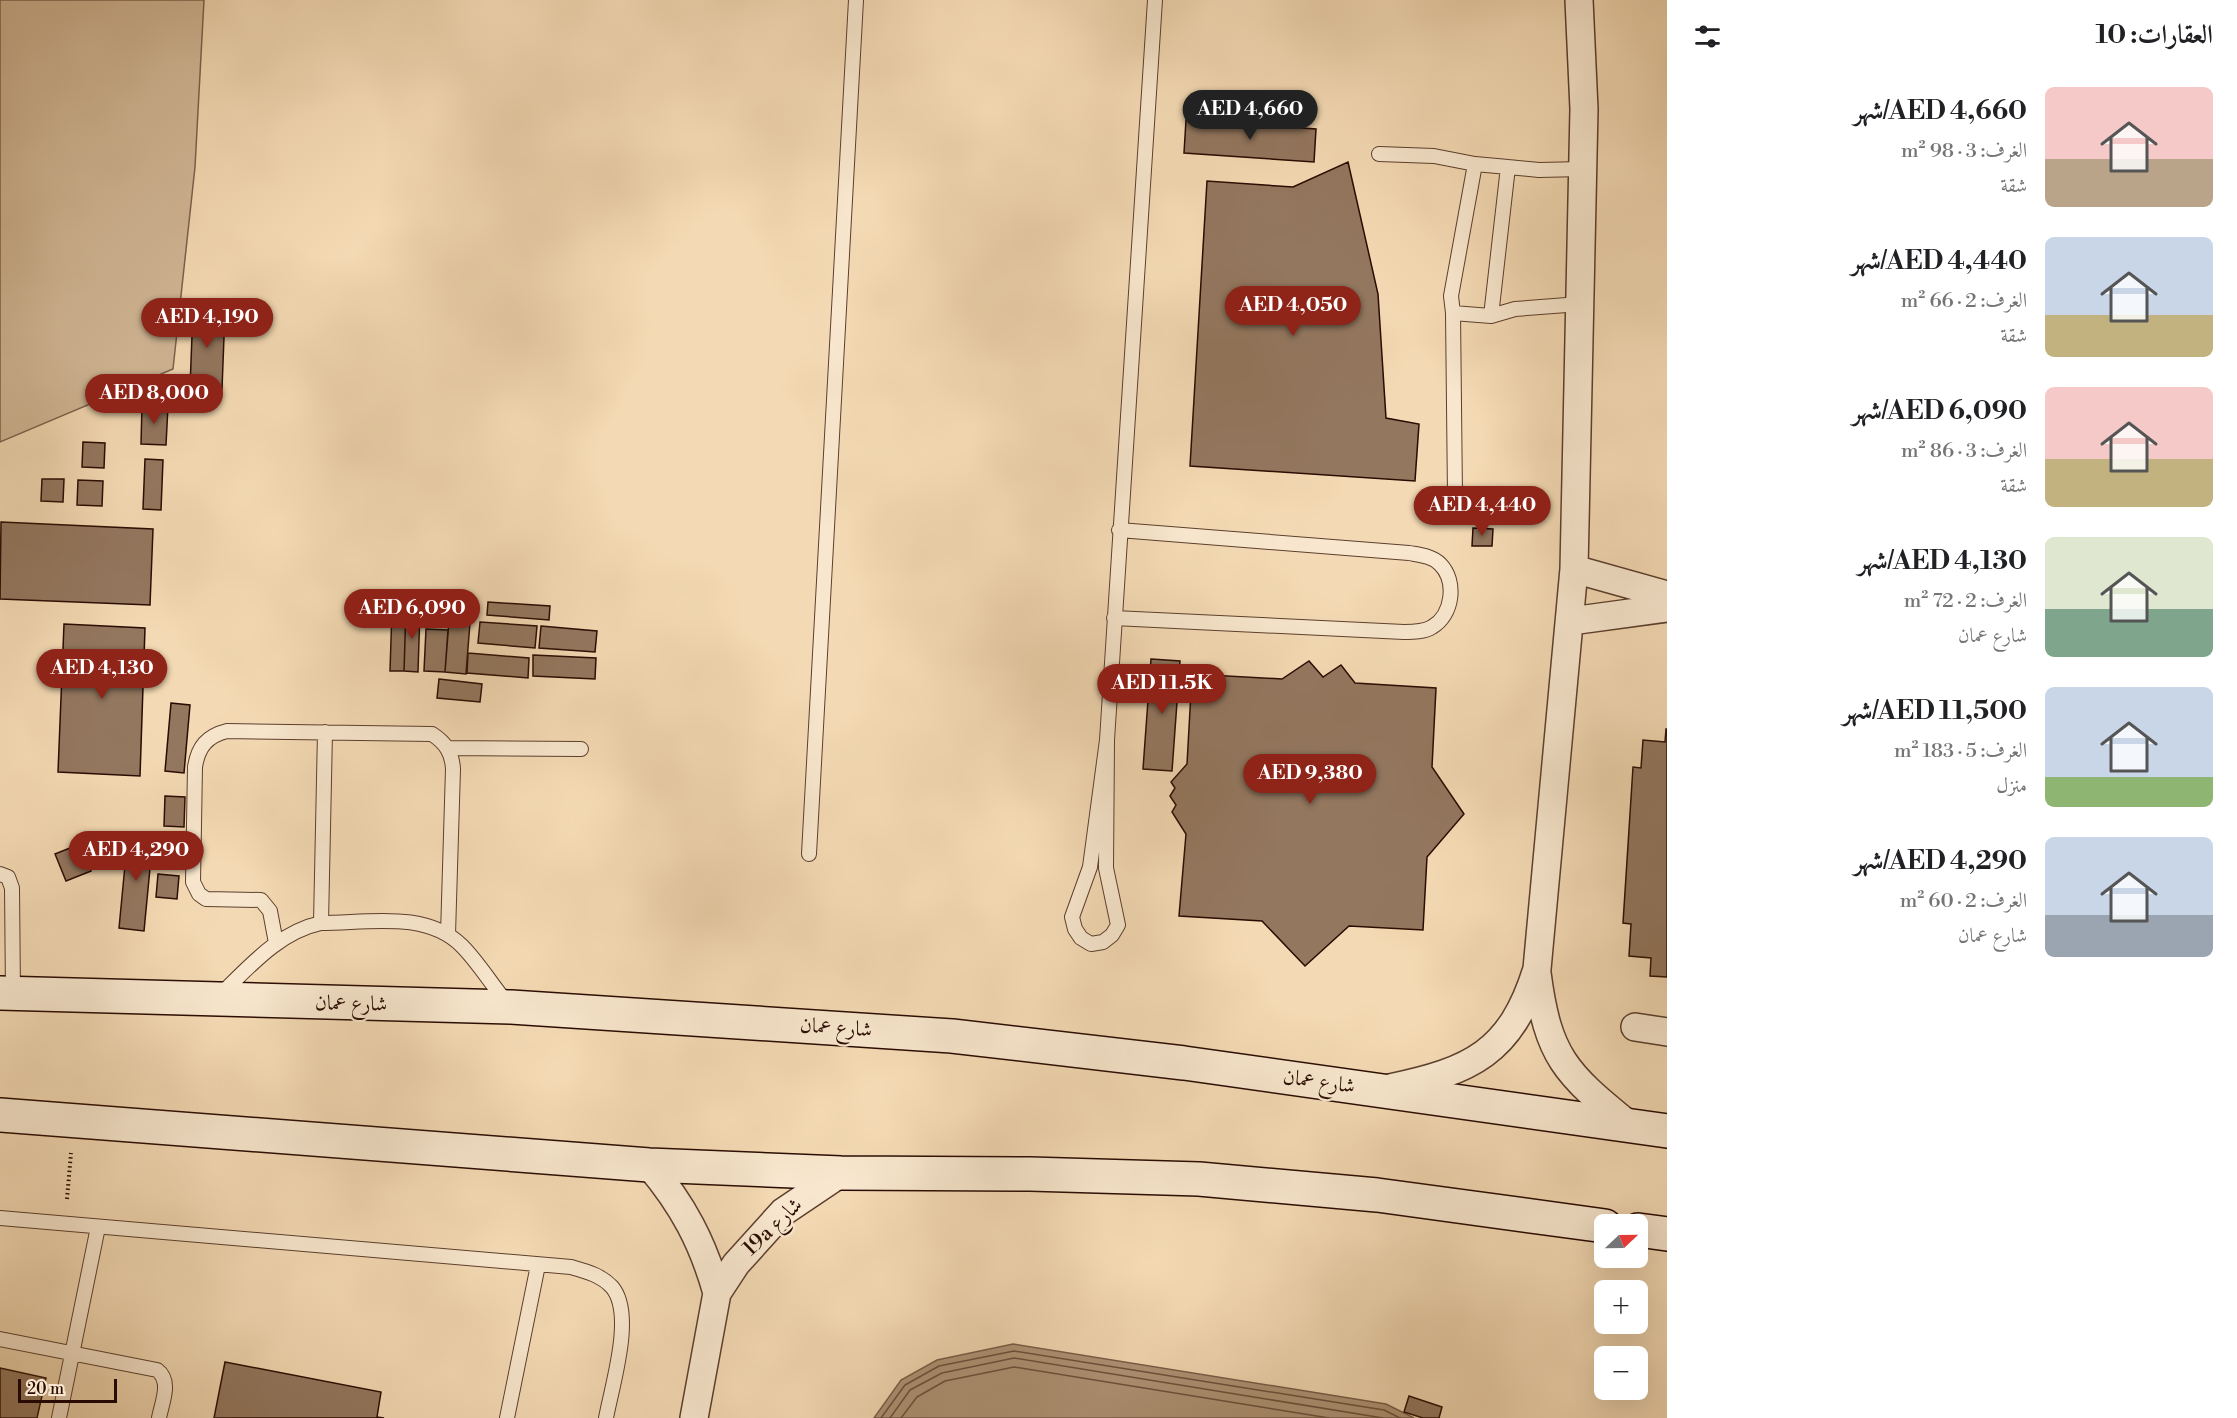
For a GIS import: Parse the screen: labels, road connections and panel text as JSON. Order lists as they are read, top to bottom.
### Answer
{
  "streets": {
    "street": ["شارع عمان", "19a شارع"]
  },
  "scale_bar": "20 m",
  "north": "right",
  "page": {
    "heading": "العقارات: 10",
    "list": [
      {
        "name": "AED 4,660/شهر",
        "note": "الغرف: 3 · 98 m² · شقة"
      },
      {
        "name": "AED 4,440/شهر",
        "note": "الغرف: 2 · 66 m² · شقة"
      },
      {
        "name": "AED 6,090/شهر",
        "note": "الغرف: 3 · 86 m² · شقة"
      },
      {
        "name": "AED 4,130/شهر",
        "note": "الغرف: 2 · 72 m² · شارع عمان"
      },
      {
        "name": "AED 11,500/شهر",
        "note": "الغرف: 5 · 183 m² · منزل"
      },
      {
        "name": "AED 4,290/شهر",
        "note": "الغرف: 2 · 60 m² · شارع عمان"
      }
    ],
    "price": [
      "AED 4,660",
      "AED 4,050",
      "AED 4,190",
      "AED 8,000",
      "AED 4,440",
      "AED 6,090",
      "AED 4,130",
      "AED 11.5K",
      "AED 9,380",
      "AED 4,290"
    ],
    "map_buttons": ["+", "−"],
    "scale": "20 m"
  }
}
